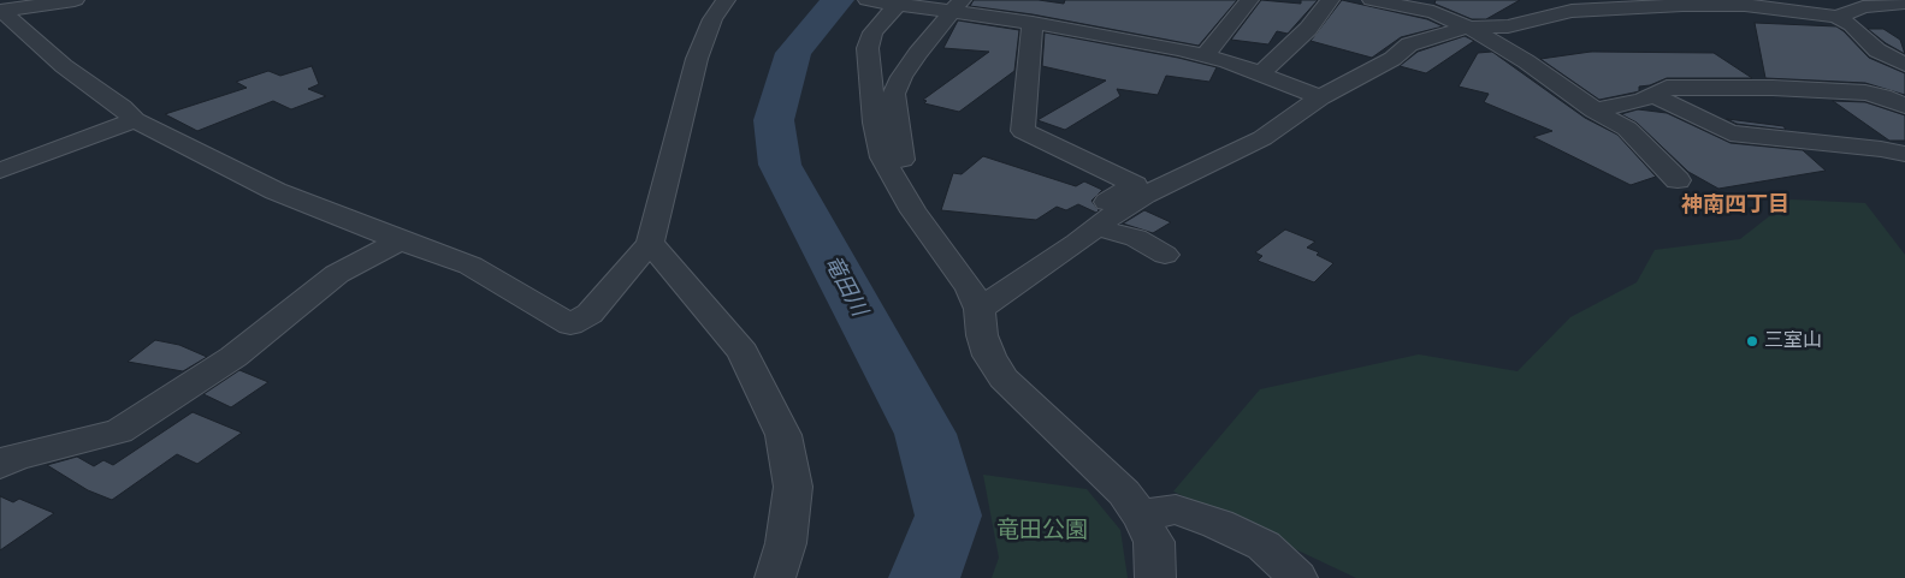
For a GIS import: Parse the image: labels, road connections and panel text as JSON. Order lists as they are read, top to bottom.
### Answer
{
  "districts": ["神南四丁目"],
  "water": ["竜田川"],
  "parks": ["竜田公園"],
  "places": ["三室山"]
}
